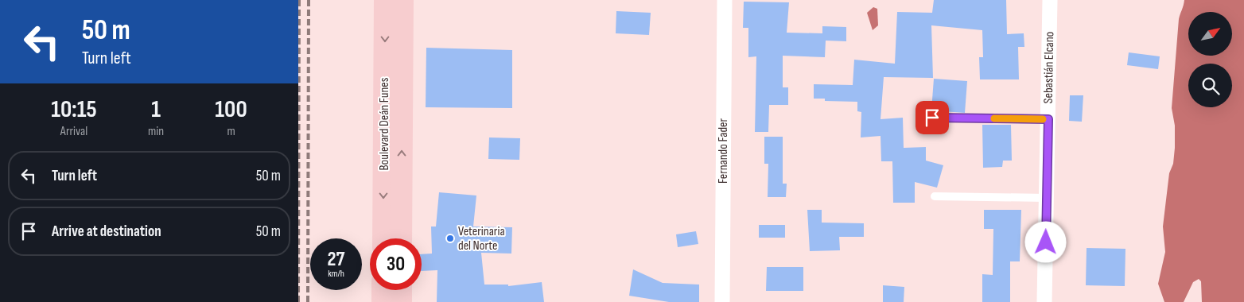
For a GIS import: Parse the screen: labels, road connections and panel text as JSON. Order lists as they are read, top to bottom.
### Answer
{
  "streets": {
    "main road": ["Boulevard Deán Funes"],
    "street": ["Sebastián Elcano", "Fernando Fader"]
  },
  "places": ["Veterinaria del Norte"],
  "north": "top right",
  "page": {
    "turn": ["50 m", "Turn left"],
    "eta": [
      "10:15",
      "Arrival",
      "1",
      "min",
      "100",
      "m"
    ],
    "list": [
      {
        "name": "Turn left",
        "value": "50 m"
      },
      {
        "name": "Arrive at destination",
        "value": "50 m"
      }
    ],
    "speed": "27 km/h",
    "limit": "30"
  }
}
